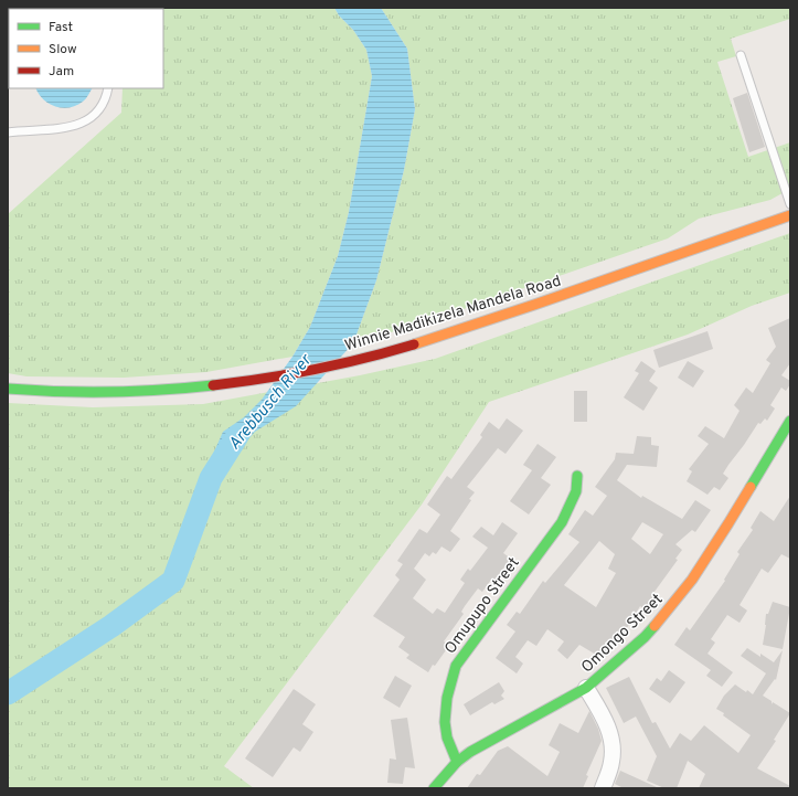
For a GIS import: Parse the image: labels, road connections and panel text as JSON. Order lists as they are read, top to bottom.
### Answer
{
  "streets": {
    "street": ["Winnie Madikizela Mandela Road", "Omupupo Street", "Omongo Street"]
  },
  "crossings": [
    ["Omupupo Street", "Omongo Street"]
  ],
  "water": ["Arebbusch River"],
  "legend": ["Fast", "Slow", "Jam"]
}
